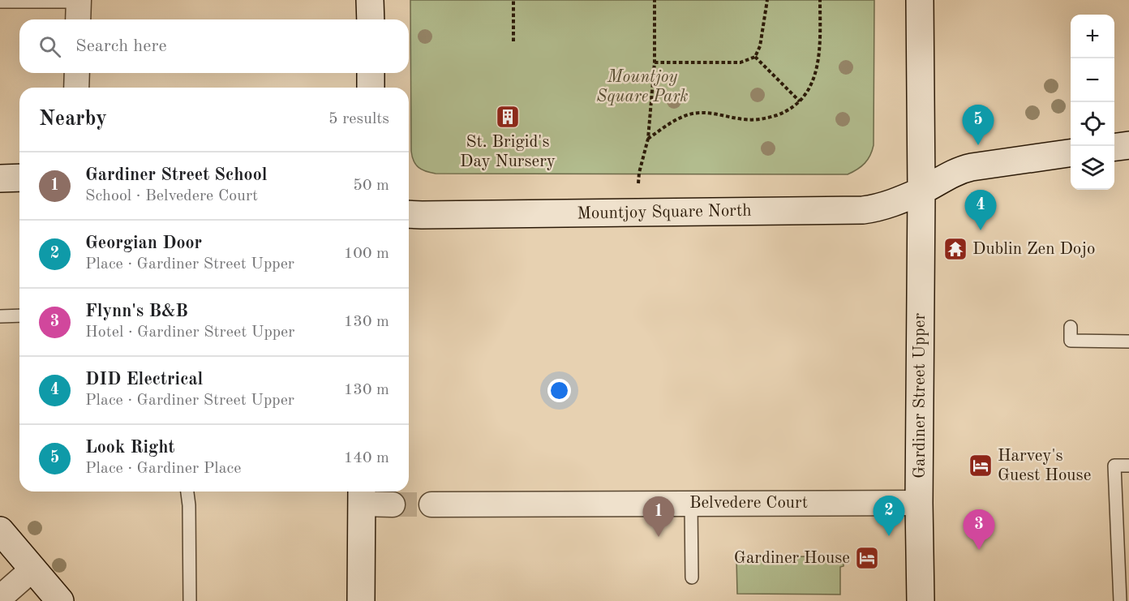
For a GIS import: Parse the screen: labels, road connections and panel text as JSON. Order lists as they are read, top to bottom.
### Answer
{
  "streets": {
    "street": ["Mountjoy Square North", "Gardiner Street Upper", "Belvedere Court"]
  },
  "crossings": [
    ["Mountjoy Square North", "Gardiner Street Upper"],
    ["Gardiner Street Upper", "Belvedere Court"]
  ],
  "parks": ["Mountjoy Square Park"],
  "places": {
    "building": ["St. Brigid's Day Nursery"],
    "temple": ["Dublin Zen Dojo"],
    "hotel": ["Harvey's Guest House", "Gardiner House"]
  },
  "page": {
    "map_buttons": ["+", "−"],
    "search": "Search here",
    "heading": ["Nearby", "5 results"],
    "pins": [
      "5",
      "4",
      "2",
      "1",
      "3"
    ],
    "list": [
      {
        "mark": "1",
        "name": "Gardiner Street School",
        "note": "School · Belvedere Court",
        "value": "50 m"
      },
      {
        "mark": "2",
        "name": "Georgian Door",
        "note": "Place · Gardiner Street Upper",
        "value": "100 m"
      },
      {
        "mark": "3",
        "name": "Flynn's B&B",
        "note": "Hotel · Gardiner Street Upper",
        "value": "130 m"
      },
      {
        "mark": "4",
        "name": "DID Electrical",
        "note": "Place · Gardiner Street Upper",
        "value": "130 m"
      },
      {
        "mark": "5",
        "name": "Look Right",
        "note": "Place · Gardiner Place",
        "value": "140 m"
      }
    ]
  }
}
